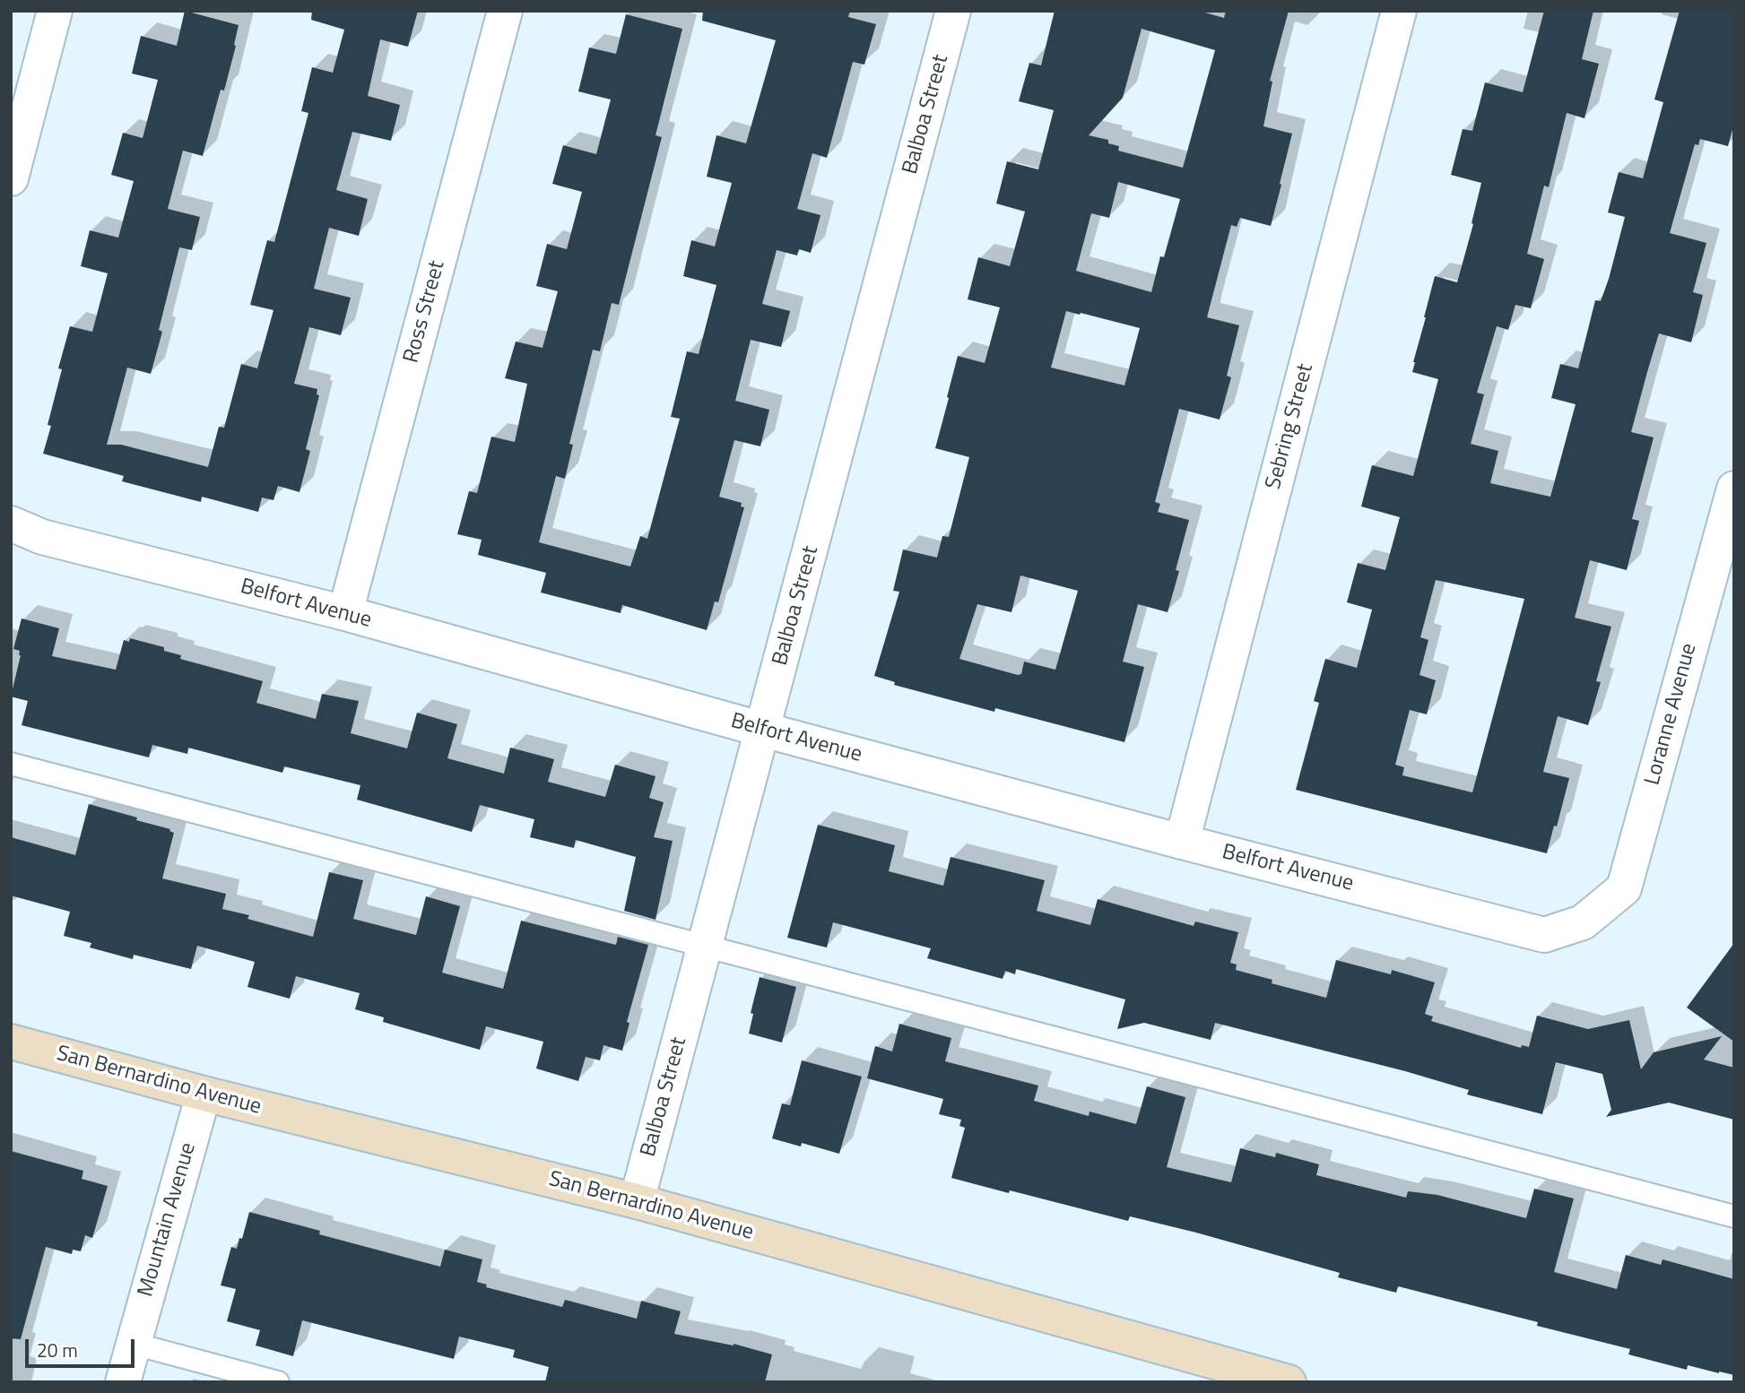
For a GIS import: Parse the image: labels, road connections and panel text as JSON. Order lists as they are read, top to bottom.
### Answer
{
  "streets": {
    "main road": ["San Bernardino Avenue"],
    "street": [
      "Balboa Street",
      "Ross Street",
      "Sebring Street",
      "Belfort Avenue",
      "Loranne Avenue",
      "Mountain Avenue"
    ]
  },
  "crossings": [
    ["Balboa Street", "Belfort Avenue"],
    ["Balboa Street", "San Bernardino Avenue"],
    ["Ross Street", "Belfort Avenue"],
    ["Sebring Street", "Belfort Avenue"],
    ["Belfort Avenue", "Loranne Avenue"],
    ["San Bernardino Avenue", "Mountain Avenue"]
  ],
  "scale_bar": "20 m"
}
